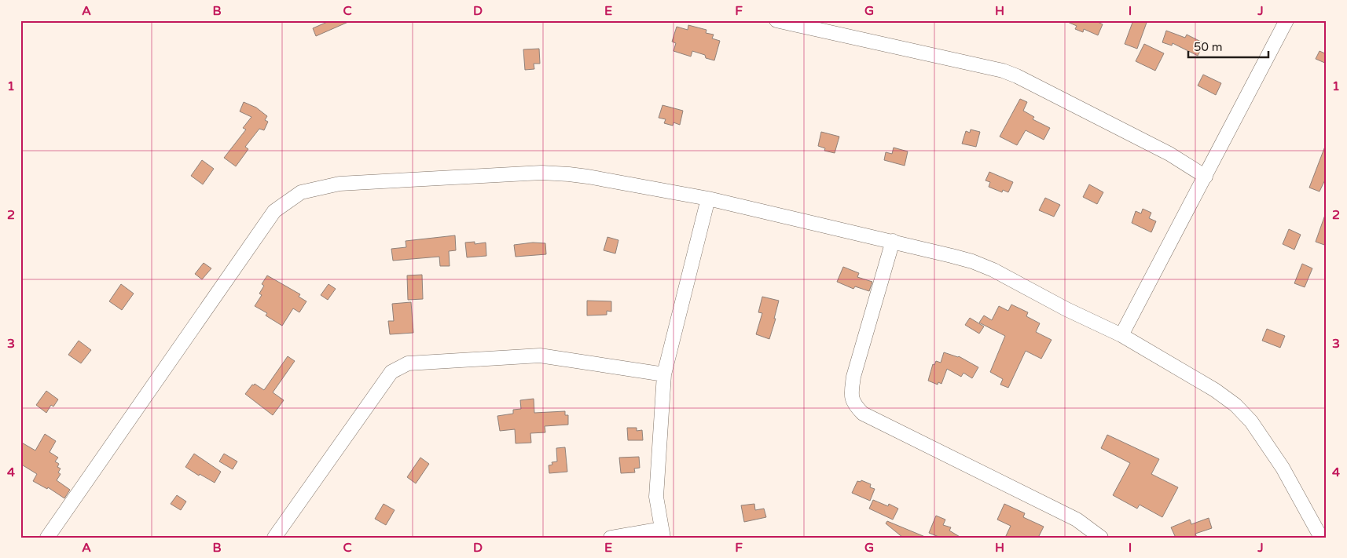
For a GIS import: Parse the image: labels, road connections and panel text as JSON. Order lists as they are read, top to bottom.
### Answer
{
  "scale_bar": "50 m",
  "grid": {
    "columns": [
      "A",
      "B",
      "C",
      "D",
      "E",
      "F",
      "G",
      "H",
      "I",
      "J"
    ],
    "rows": [
      "1",
      "2",
      "3",
      "4"
    ]
  }
}
